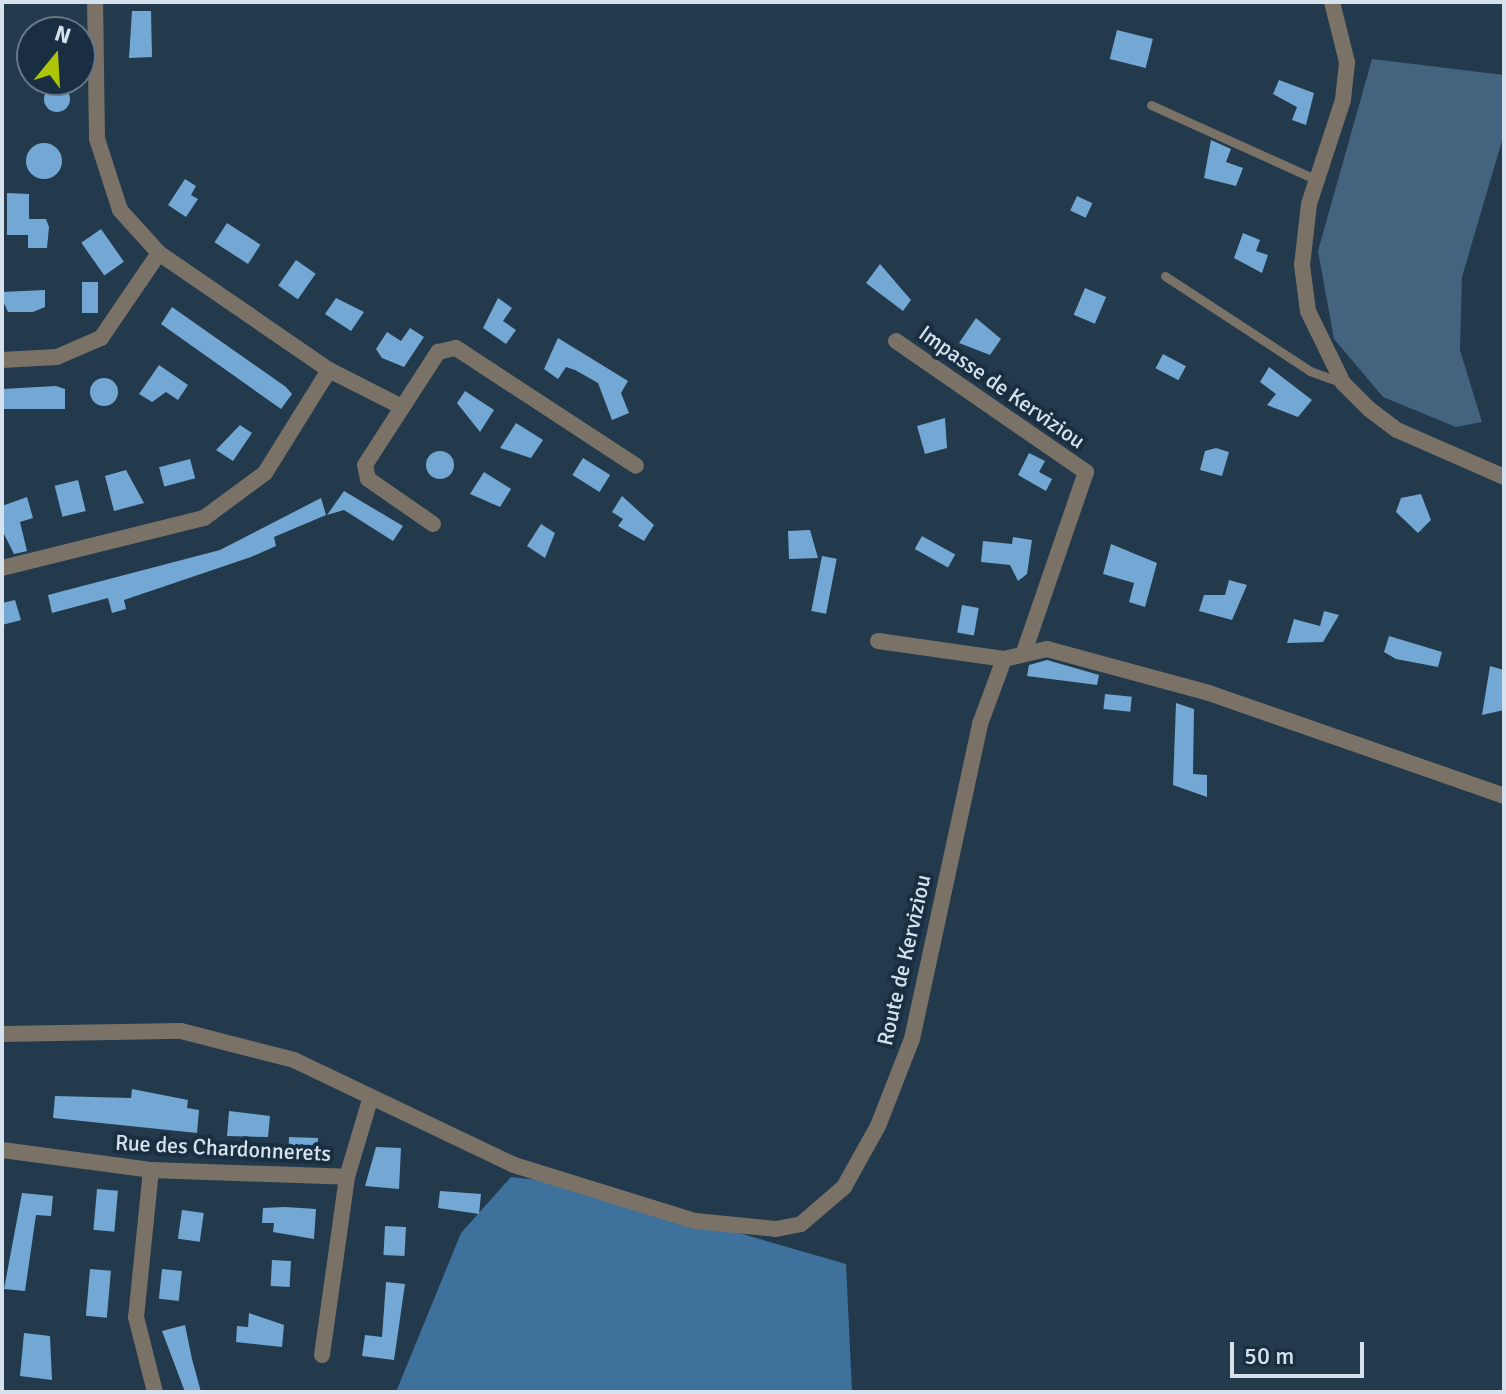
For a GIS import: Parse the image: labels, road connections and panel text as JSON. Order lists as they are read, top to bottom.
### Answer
{
  "streets": {
    "street": ["Impasse de Kerviziou", "Route de Kerviziou", "Rue des Chardonnerets"]
  },
  "scale_bar": "50 m",
  "north": "top"
}
